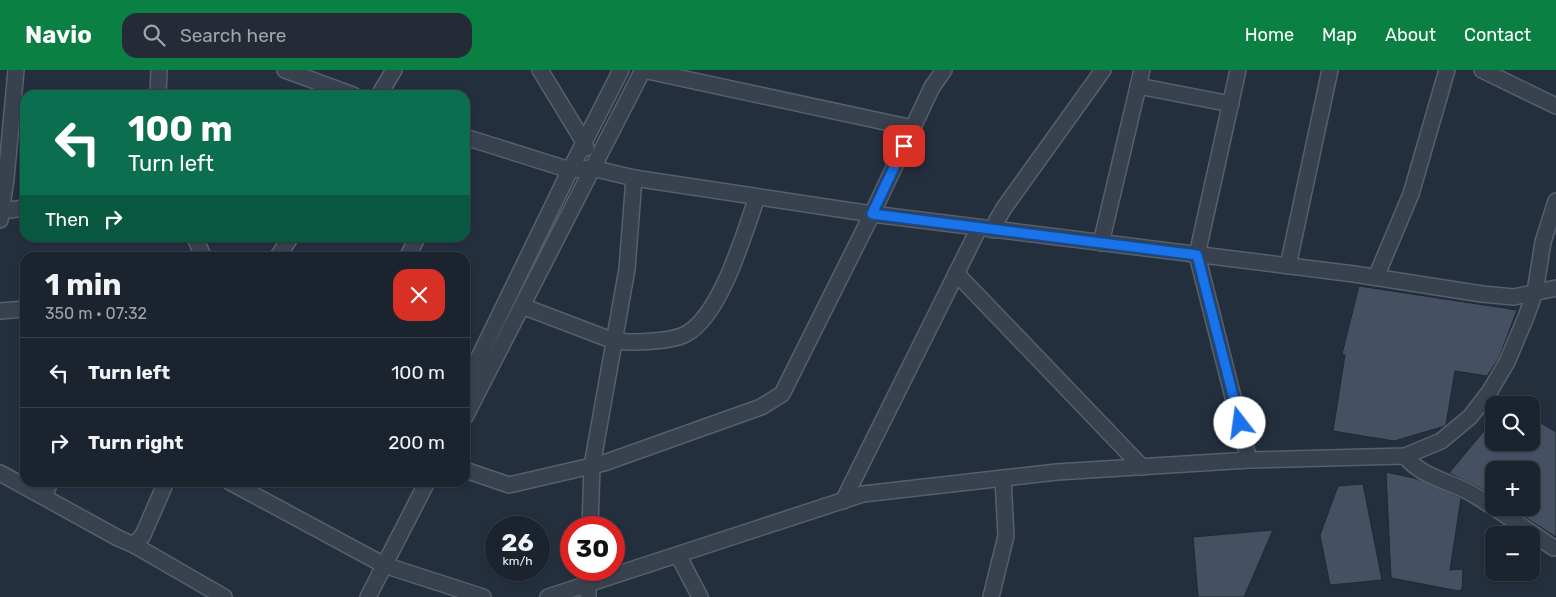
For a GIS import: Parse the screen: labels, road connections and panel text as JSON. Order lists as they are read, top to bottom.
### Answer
{
  "page": {
    "header": "Navio",
    "search": "Search here",
    "nav": [
      "Home",
      "Map",
      "About",
      "Contact"
    ],
    "turn": ["100 m", "Turn left"],
    "then": "Then",
    "heading": ["1 min", "350 m · 07:32"],
    "list": [
      {
        "name": "Turn left",
        "value": "100 m"
      },
      {
        "name": "Turn right",
        "value": "200 m"
      }
    ],
    "map_buttons": ["+", "−"],
    "speed": "26 km/h",
    "limit": "30"
  }
}
